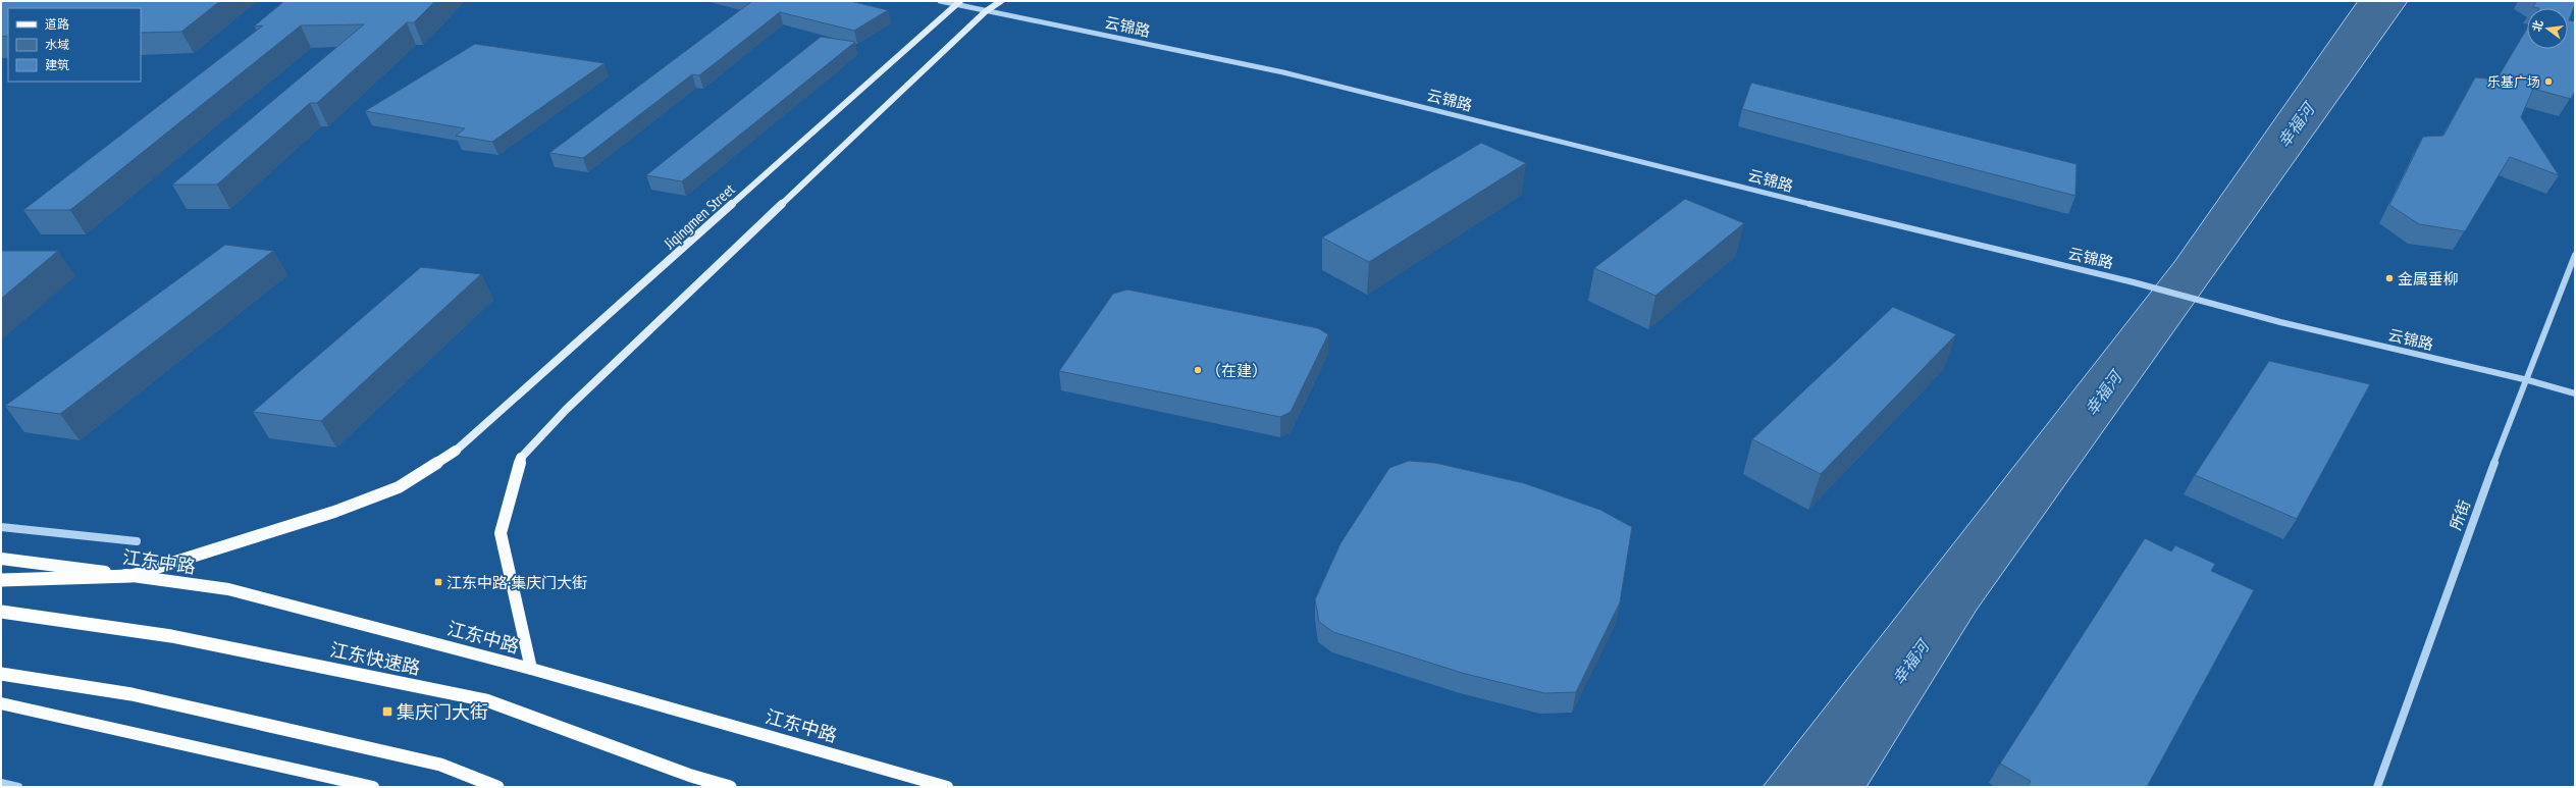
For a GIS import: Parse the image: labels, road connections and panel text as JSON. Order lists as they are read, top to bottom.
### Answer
{
  "streets": {
    "highway": ["江东快速路"],
    "main road": ["Jiqingmen Street", "江东中路"],
    "street": ["云锦路", "所街"]
  },
  "crossings": [
    ["云锦路", "Jiqingmen Street"],
    ["云锦路", "所街"]
  ],
  "water": ["幸福河"],
  "places": {
    "other": ["乐基广场", "金属垂柳", "（在建）"],
    "transit": ["江东中路·集庆门大街", "集庆门大街"]
  },
  "legend": ["道路", "水域", "建筑"],
  "north": "left"
}
